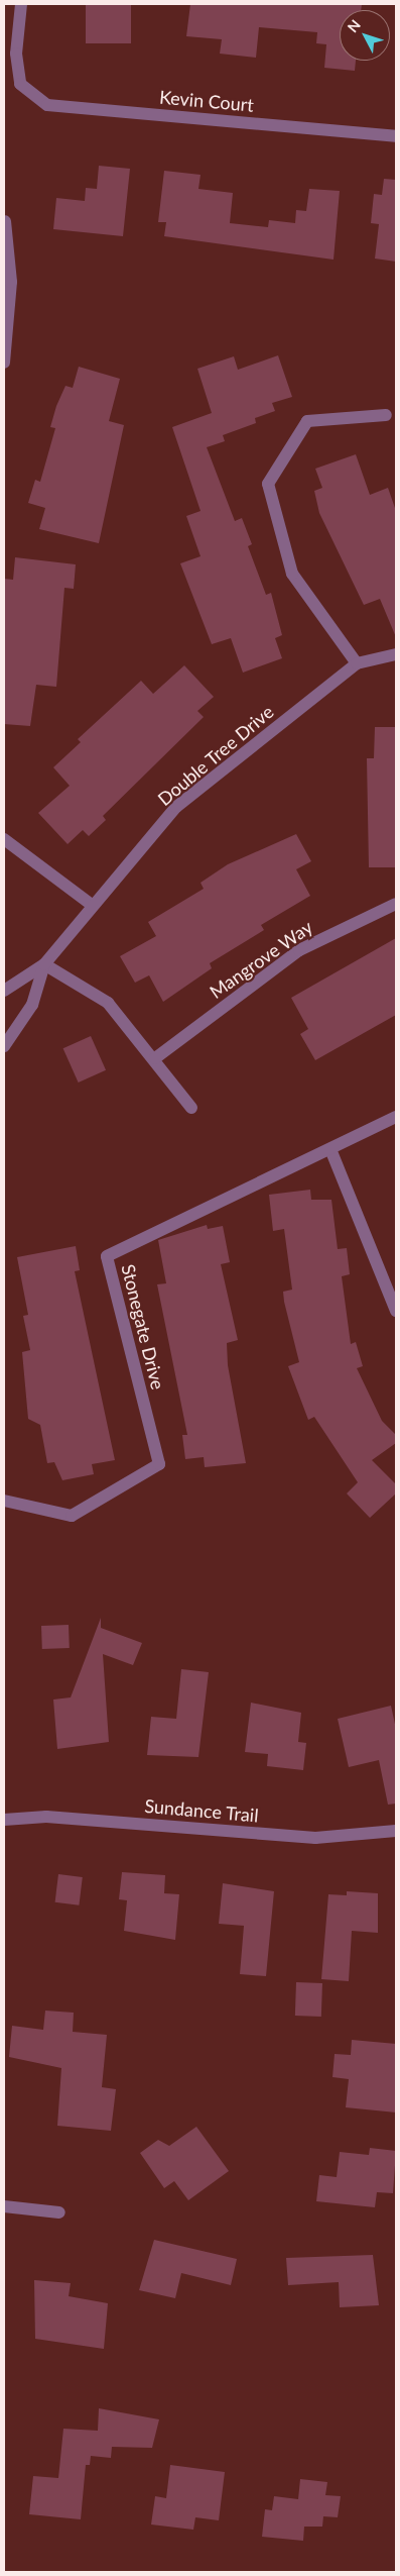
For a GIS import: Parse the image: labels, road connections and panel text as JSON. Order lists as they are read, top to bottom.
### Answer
{
  "streets": {
    "street": [
      "Kevin Court",
      "Double Tree Drive",
      "Mangrove Way",
      "Stonegate Drive",
      "Sundance Trail"
    ]
  },
  "north": "top left"
}
